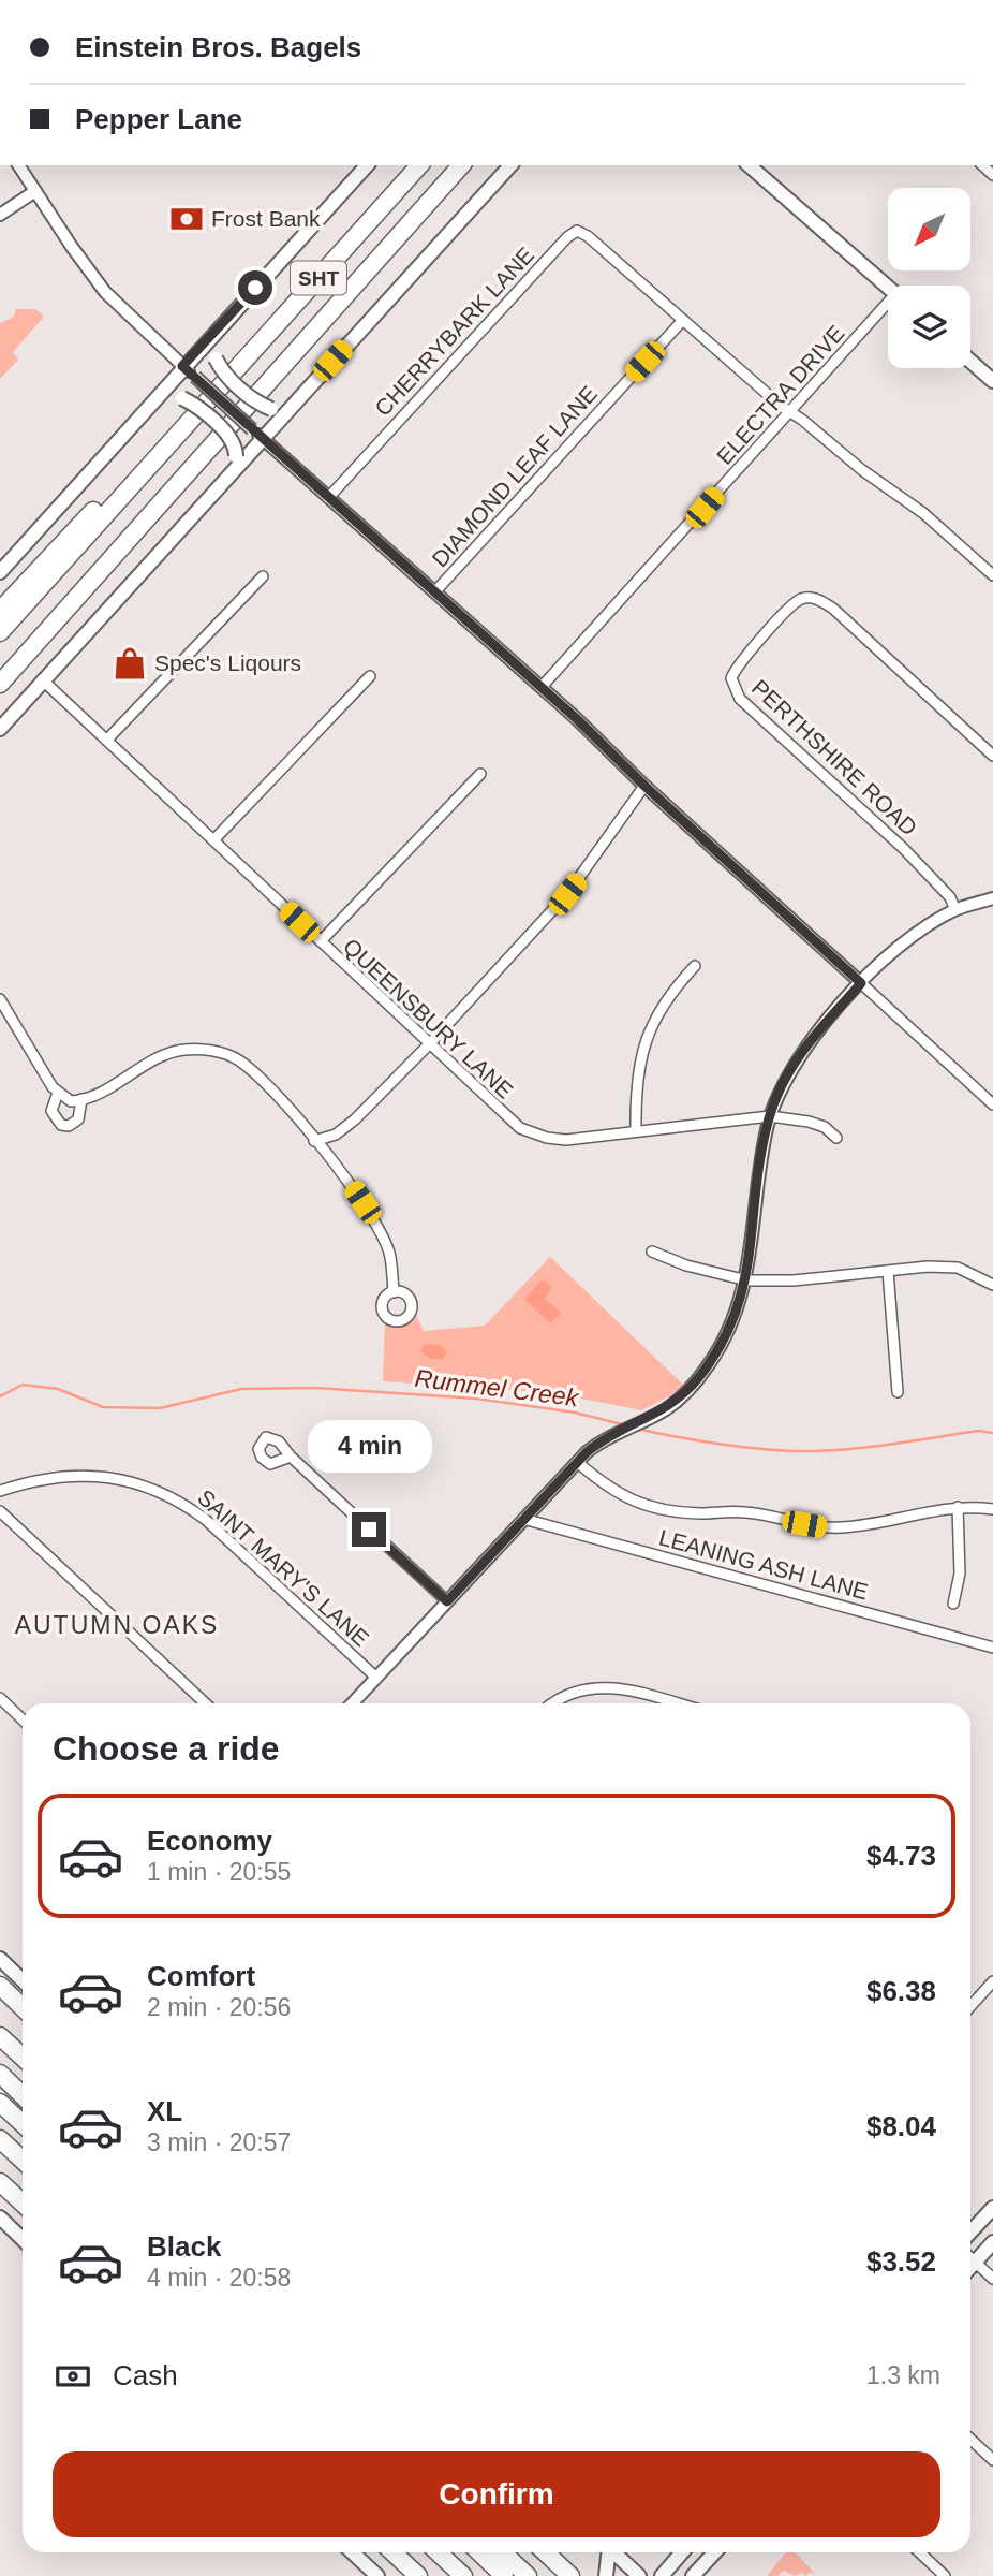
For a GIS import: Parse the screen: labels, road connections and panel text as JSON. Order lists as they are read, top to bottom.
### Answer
{
  "streets": {
    "highway": ["SHT"],
    "street": [
      "CHERRYBARK LANE",
      "ELECTRA DRIVE",
      "DIAMOND LEAF LANE",
      "PERTHSHIRE ROAD",
      "QUEENSBURY LANE",
      "LEANING ASH LANE",
      "SAINT MARY'S LANE"
    ]
  },
  "crossings": [
    ["CHERRYBARK LANE", "DIAMOND LEAF LANE"]
  ],
  "districts": ["AUTUMN OAKS"],
  "water": ["Rummel Creek"],
  "places": {
    "bank": ["Frost Bank"],
    "shop": ["Spec's Liqours"]
  },
  "north": "bottom left",
  "page": {
    "banner": ["Einstein Bros. Bagels", "Pepper Lane"],
    "bubble": "4 min",
    "heading": "Choose a ride",
    "list": [
      {
        "name": "Economy",
        "note": "1 min · 20:55",
        "value": "$4.73"
      },
      {
        "name": "Comfort",
        "note": "2 min · 20:56",
        "value": "$6.38"
      },
      {
        "name": "XL",
        "note": "3 min · 20:57",
        "value": "$8.04"
      },
      {
        "name": "Black",
        "note": "4 min · 20:58",
        "value": "$3.52"
      }
    ],
    "pay": ["Cash", "1.3 km"],
    "buttons": "Confirm"
  }
}
